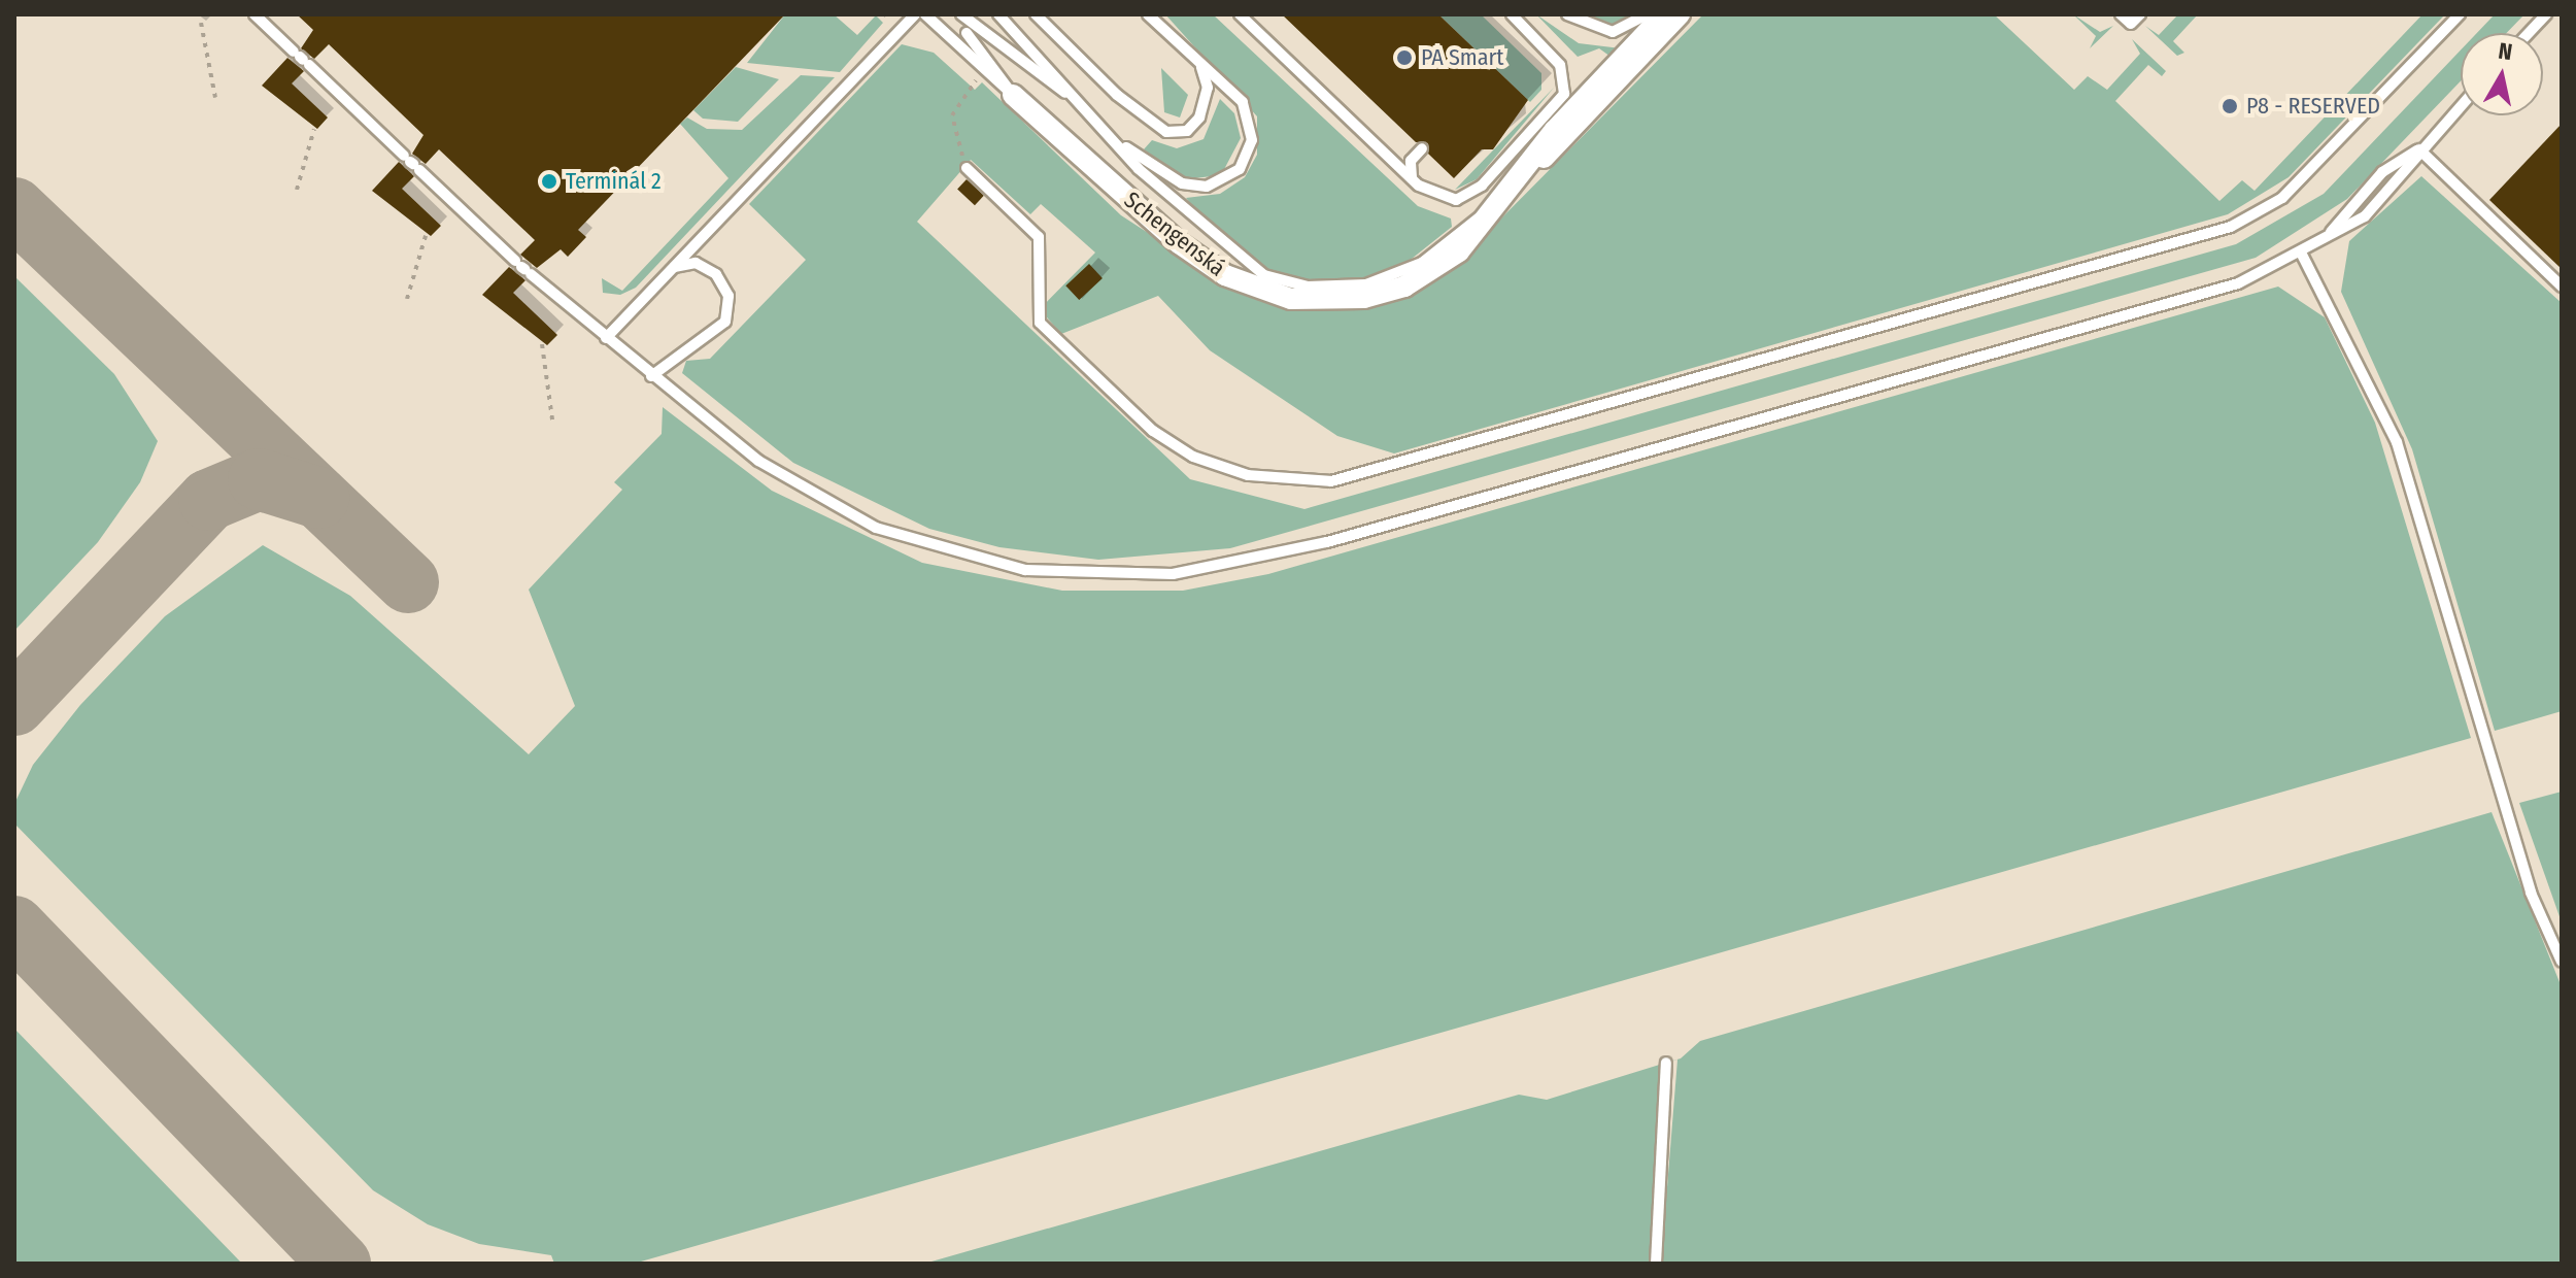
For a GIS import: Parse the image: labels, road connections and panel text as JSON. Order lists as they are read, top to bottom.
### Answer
{
  "streets": {
    "street": ["Schengenská"]
  },
  "places": ["PA Smart", "P8 - RESERVED", "Terminál 2"],
  "north": "top"
}
